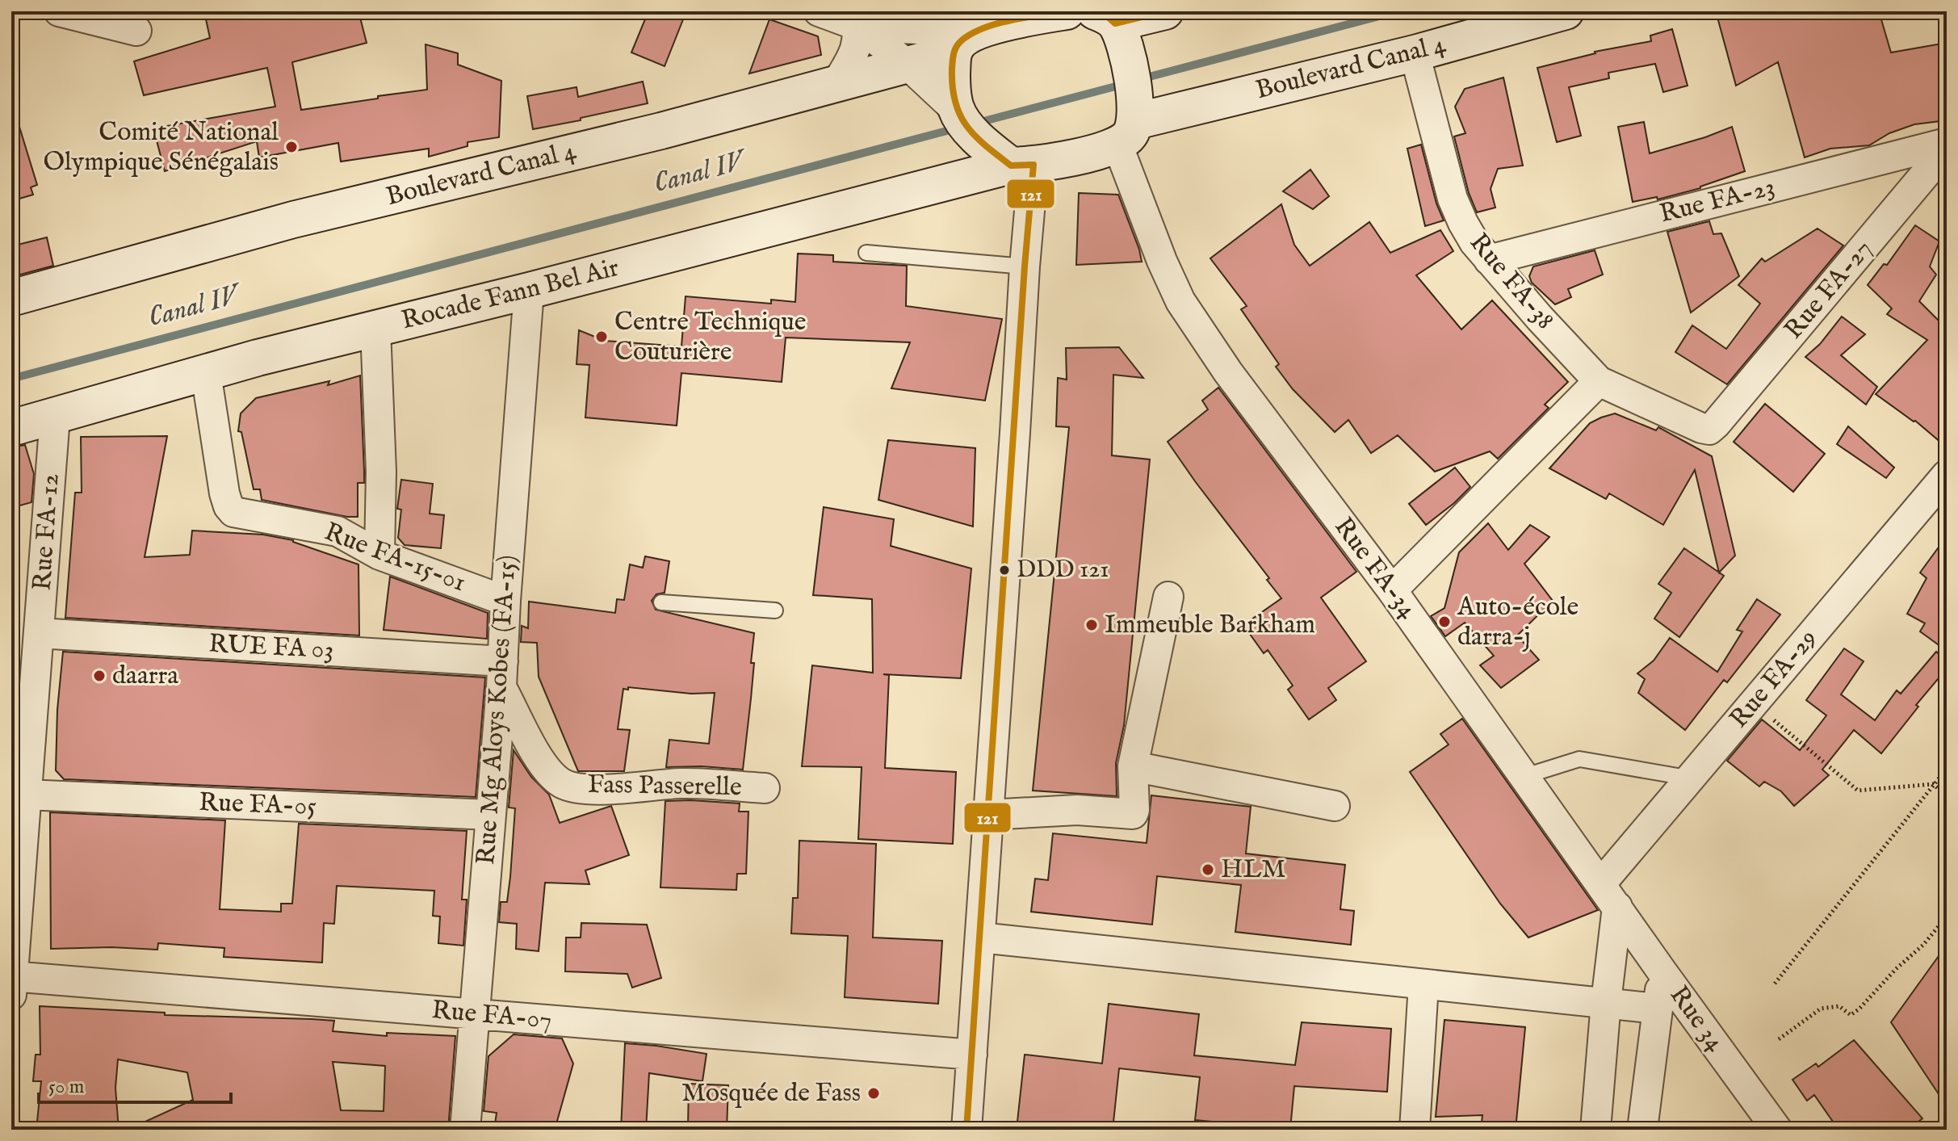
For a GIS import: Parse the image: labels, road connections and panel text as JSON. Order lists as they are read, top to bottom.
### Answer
{
  "streets": {
    "main road": ["Boulevard Canal 4", "Rocade Fann Bel Air"],
    "street": [
      "Rue FA-23",
      "Rue FA-38",
      "Rue FA-27",
      "Rue FA-12",
      "Rue FA-15-01",
      "Rue FA-34",
      "RUE FA 03",
      "Rue FA-29",
      "Rue Mg Aloys Kobes (FA-15)",
      "Fass Passerelle",
      "Rue FA-05",
      "Rue FA-07",
      "Rue 34"
    ]
  },
  "crossings": [
    ["Boulevard Canal 4", "Rue FA-38"],
    ["Boulevard Canal 4", "Rocade Fann Bel Air"],
    ["Boulevard Canal 4", "Rue FA-34"],
    ["Rue FA-23", "Rue FA-38"],
    ["Rue FA-38", "Rue FA-27"],
    ["Rocade Fann Bel Air", "Rue FA-12"],
    ["Rocade Fann Bel Air", "Rue FA-15-01"],
    ["Rocade Fann Bel Air", "Rue Mg Aloys Kobes (FA-15)"],
    ["Rue FA-12", "RUE FA 03"],
    ["Rue FA-12", "Rue FA-05"],
    ["Rue FA-12", "Rue FA-07"],
    ["Rue FA-15-01", "Rue Mg Aloys Kobes (FA-15)"],
    ["Rue FA-34", "Rue FA-29"],
    ["Rue FA-34", "Rue 34"],
    ["RUE FA 03", "Rue Mg Aloys Kobes (FA-15)"],
    ["RUE FA 03", "Fass Passerelle"],
    ["Rue Mg Aloys Kobes (FA-15)", "Fass Passerelle"],
    ["Rue Mg Aloys Kobes (FA-15)", "Rue FA-05"],
    ["Rue Mg Aloys Kobes (FA-15)", "Rue FA-07"]
  ],
  "water": ["Canal IV"],
  "places": [
    "Comité National Olympique Sénégalais",
    "Centre Technique Couturière",
    "DDD 121",
    "Auto-école darra-j",
    "Immeuble Barkham",
    "daarra",
    "HLM",
    "Mosquée de Fass"
  ],
  "lines": ["transit line 121"],
  "scale_bar": "50 m"
}
